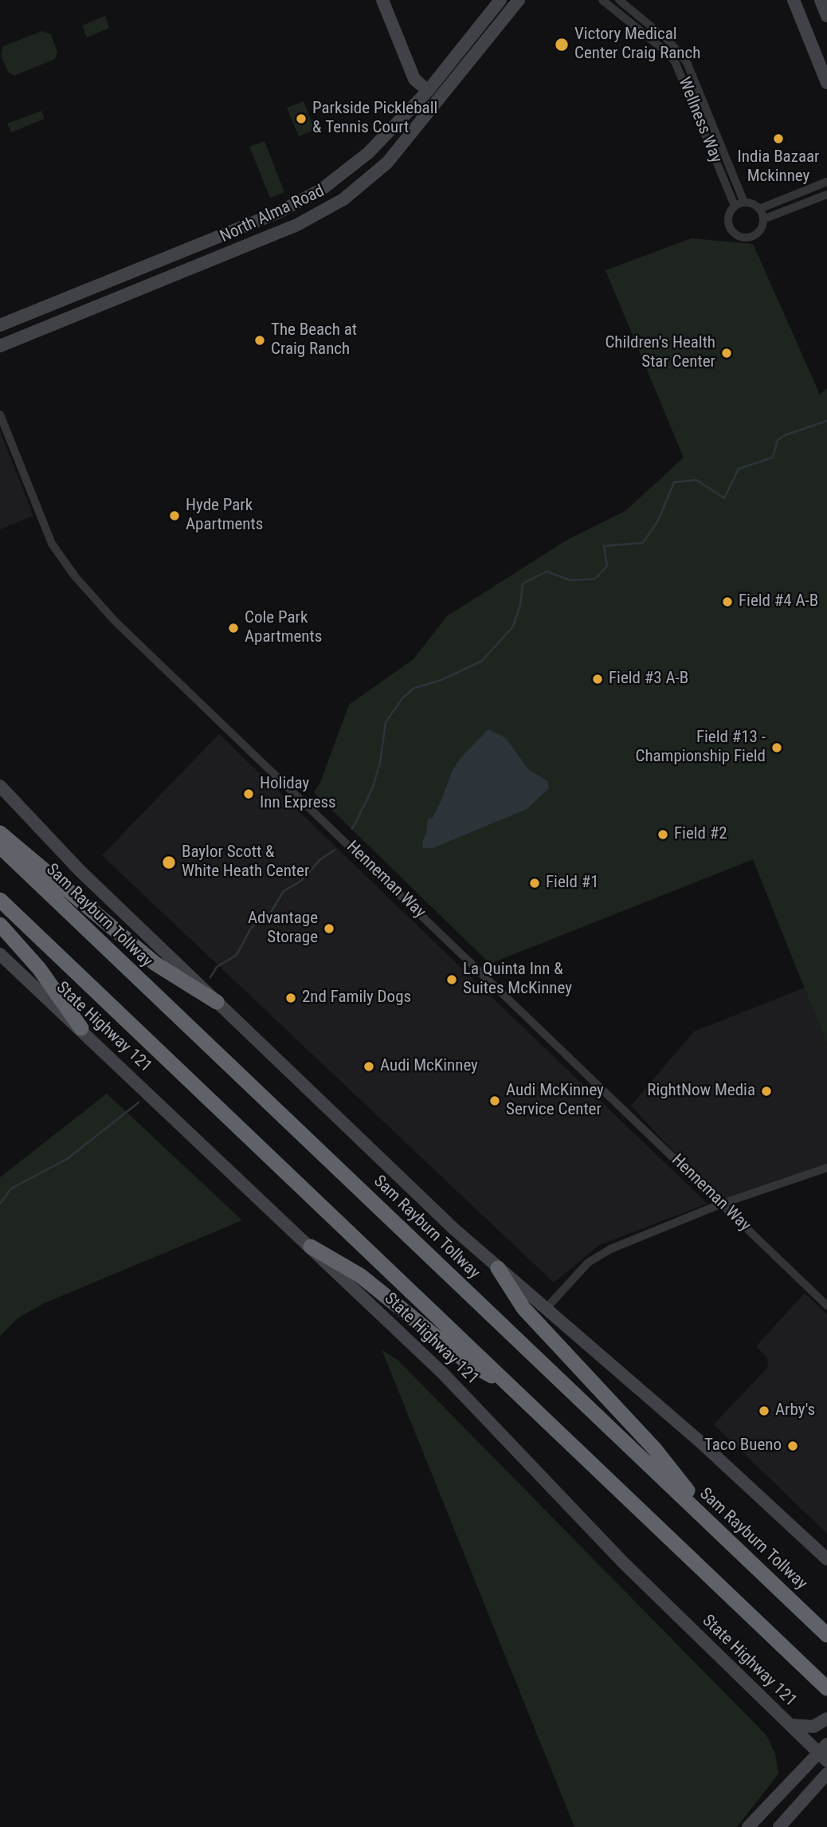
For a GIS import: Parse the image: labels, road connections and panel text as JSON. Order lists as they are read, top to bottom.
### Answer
{
  "streets": {
    "highway": ["Sam Rayburn Tollway"],
    "main road": ["North Alma Road", "State Highway 121"],
    "street": ["Wellness Way", "Henneman Way"]
  },
  "places": [
    "Victory Medical Center Craig Ranch",
    "Parkside Pickleball & Tennis Court",
    "India Bazaar Mckinney",
    "The Beach at Craig Ranch",
    "Children's Health Star Center",
    "Hyde Park Apartments",
    "Field #4 A-B",
    "Cole Park Apartments",
    "Field #3 A-B",
    "Field #13 - Championship Field",
    "Holiday Inn Express",
    "Field #2",
    "Baylor Scott & White Heath Center",
    "Field #1",
    "Advantage Storage",
    "La Quinta Inn & Suites McKinney",
    "2nd Family Dogs",
    "Audi McKinney",
    "RightNow Media",
    "Audi McKinney Service Center",
    "Arby's",
    "Taco Bueno"
  ]
}
